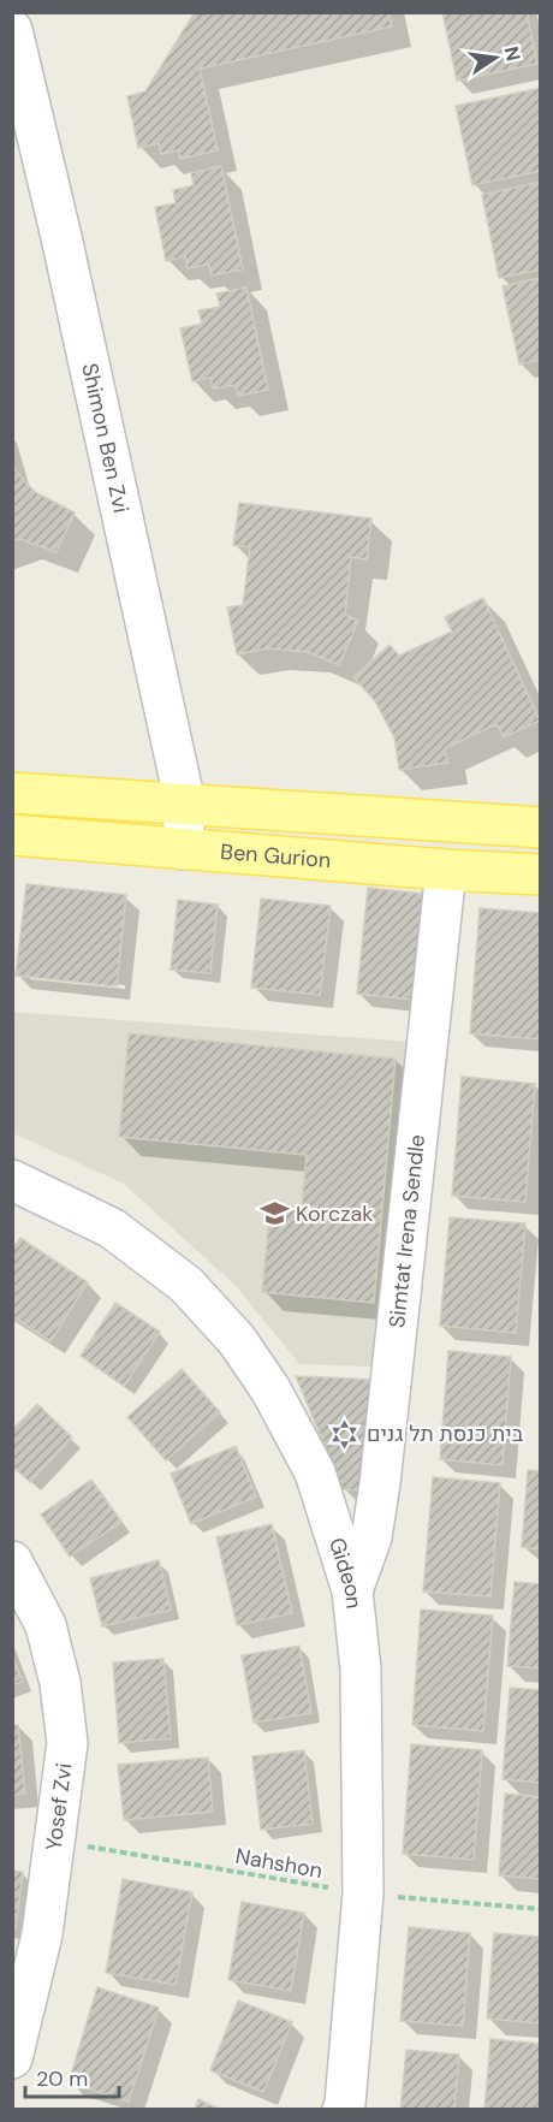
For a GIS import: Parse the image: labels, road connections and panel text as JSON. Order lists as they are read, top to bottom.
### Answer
{
  "streets": {
    "main road": ["Ben Gurion"],
    "street": [
      "Shimon Ben Zvi",
      "Simtat Irena Sendle",
      "Gideon",
      "Yosef Zvi"
    ],
    "path": ["Nahshon"]
  },
  "crossings": [
    ["Shimon Ben Zvi", "Ben Gurion"],
    ["Ben Gurion", "Simtat Irena Sendle"],
    ["Simtat Irena Sendle", "Gideon"],
    ["Gideon", "Nahshon"],
    ["Yosef Zvi", "Nahshon"]
  ],
  "places": {
    "school or university": ["Korczak"],
    "synagogue": ["בית כנסת תל גנים"]
  },
  "scale_bar": "20 m",
  "north": "right"
}
